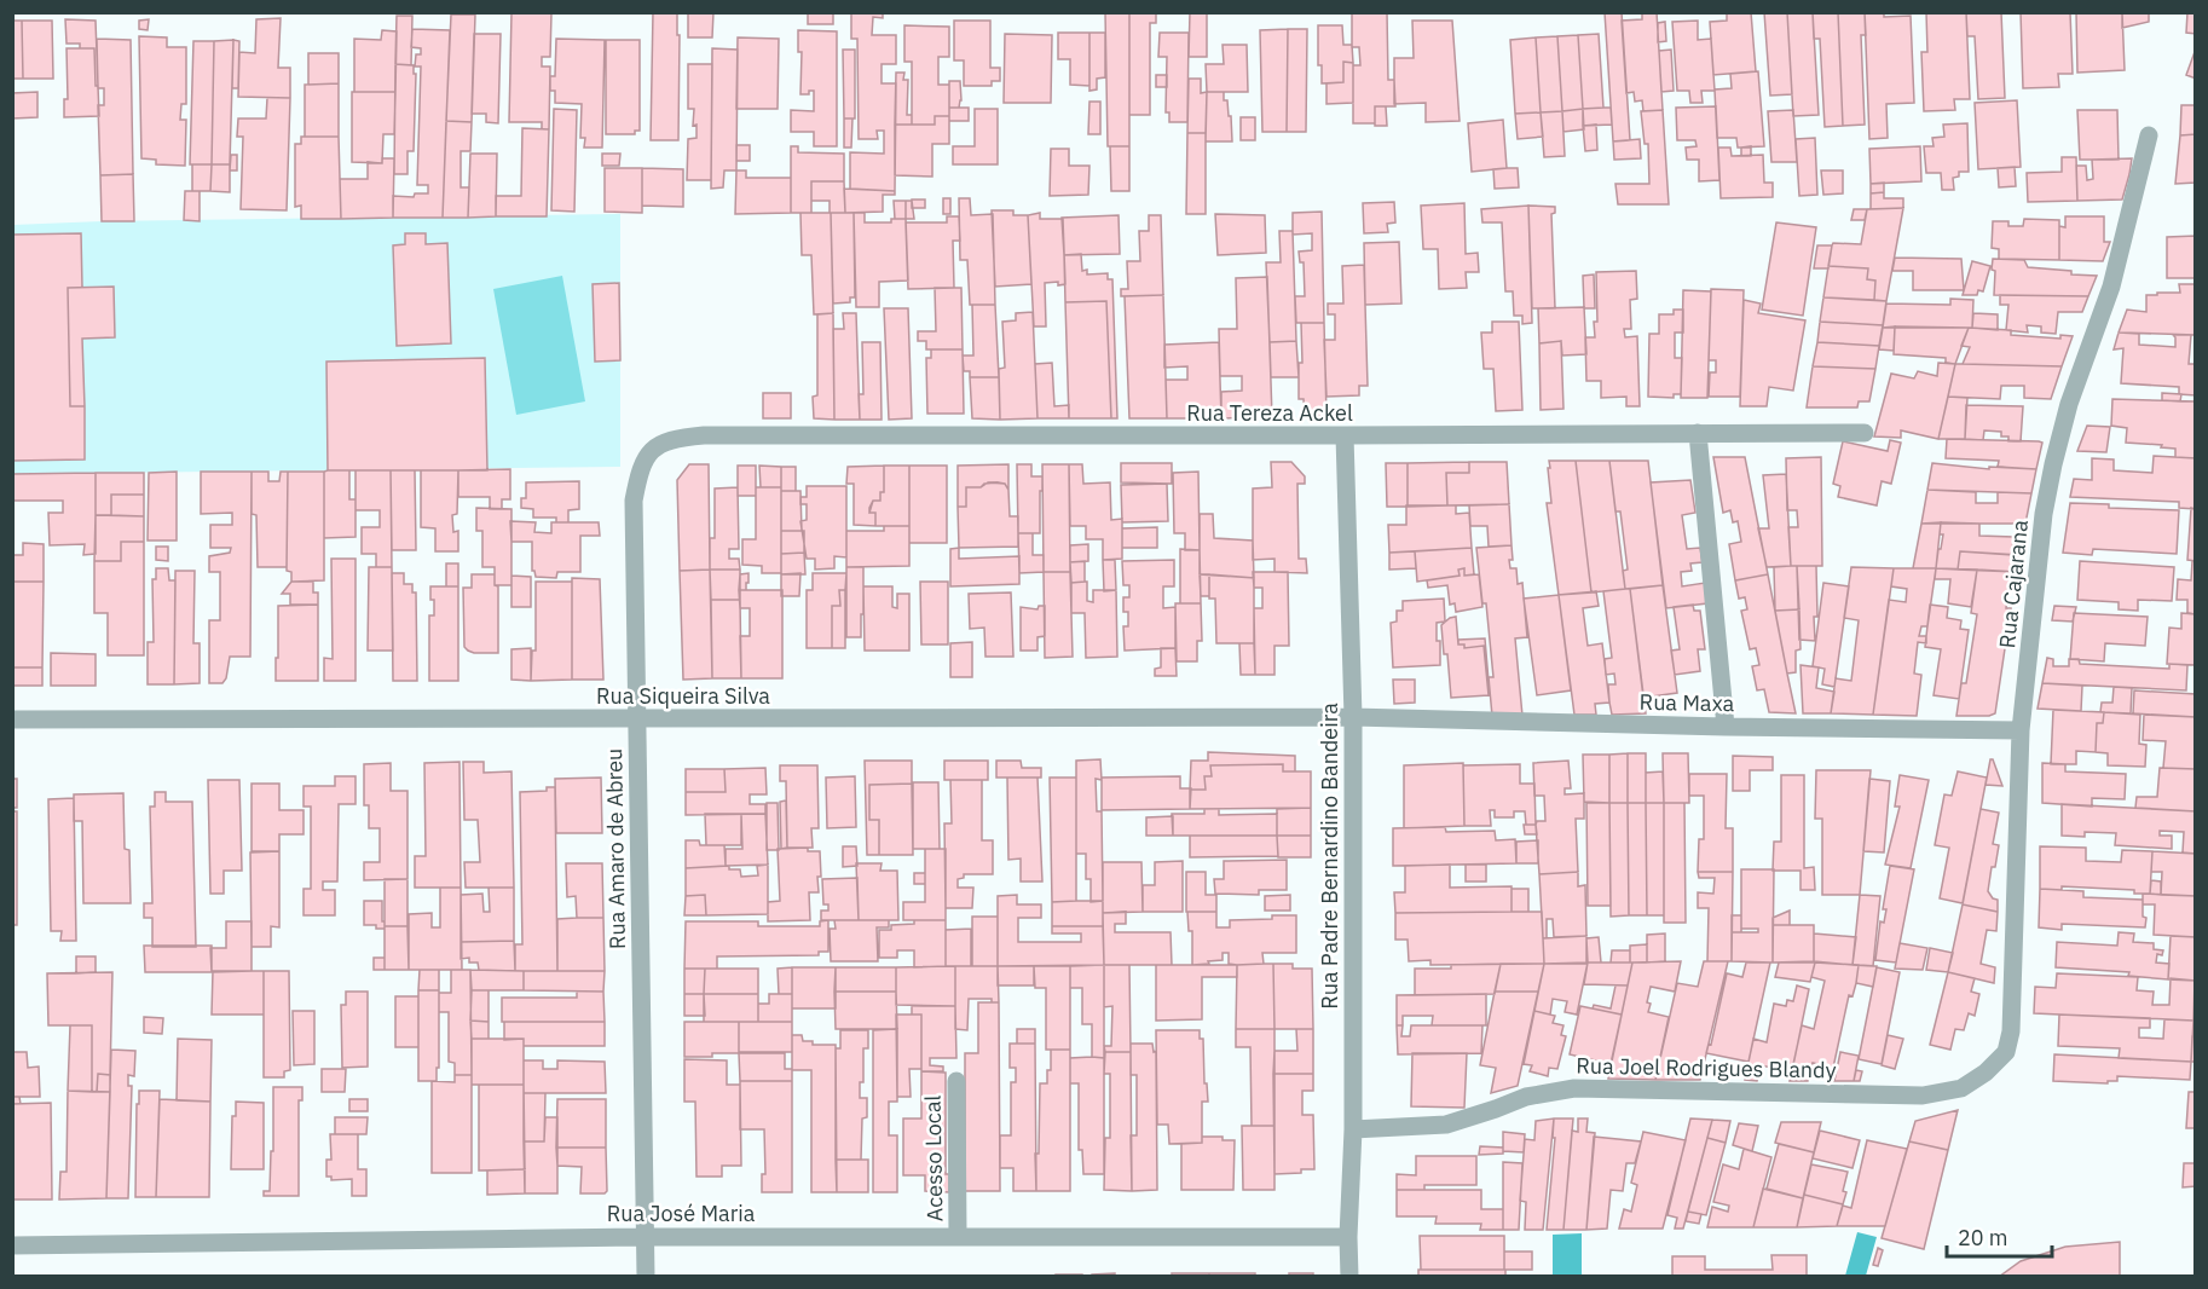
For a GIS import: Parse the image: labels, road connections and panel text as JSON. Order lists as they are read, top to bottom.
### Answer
{
  "streets": {
    "street": [
      "Rua Tereza Ackel",
      "Rua Cajarana",
      "Rua Siqueira Silva",
      "Rua Maxa",
      "Rua Amaro de Abreu",
      "Rua Padre Bernardino Bandeira",
      "Rua Joel Rodrigues Blandy",
      "Acesso Local",
      "Rua José Maria"
    ]
  },
  "crossings": [
    ["Rua Tereza Ackel", "Rua Amaro de Abreu"],
    ["Rua Tereza Ackel", "Rua Padre Bernardino Bandeira"],
    ["Rua Cajarana", "Rua Maxa"],
    ["Rua Cajarana", "Rua Joel Rodrigues Blandy"],
    ["Rua Siqueira Silva", "Rua Maxa"],
    ["Rua Siqueira Silva", "Rua Amaro de Abreu"],
    ["Rua Siqueira Silva", "Rua Padre Bernardino Bandeira"],
    ["Rua Maxa", "Rua Padre Bernardino Bandeira"],
    ["Rua Amaro de Abreu", "Rua José Maria"],
    ["Rua Padre Bernardino Bandeira", "Rua Joel Rodrigues Blandy"],
    ["Rua Padre Bernardino Bandeira", "Rua José Maria"],
    ["Acesso Local", "Rua José Maria"]
  ],
  "scale_bar": "20 m"
}
